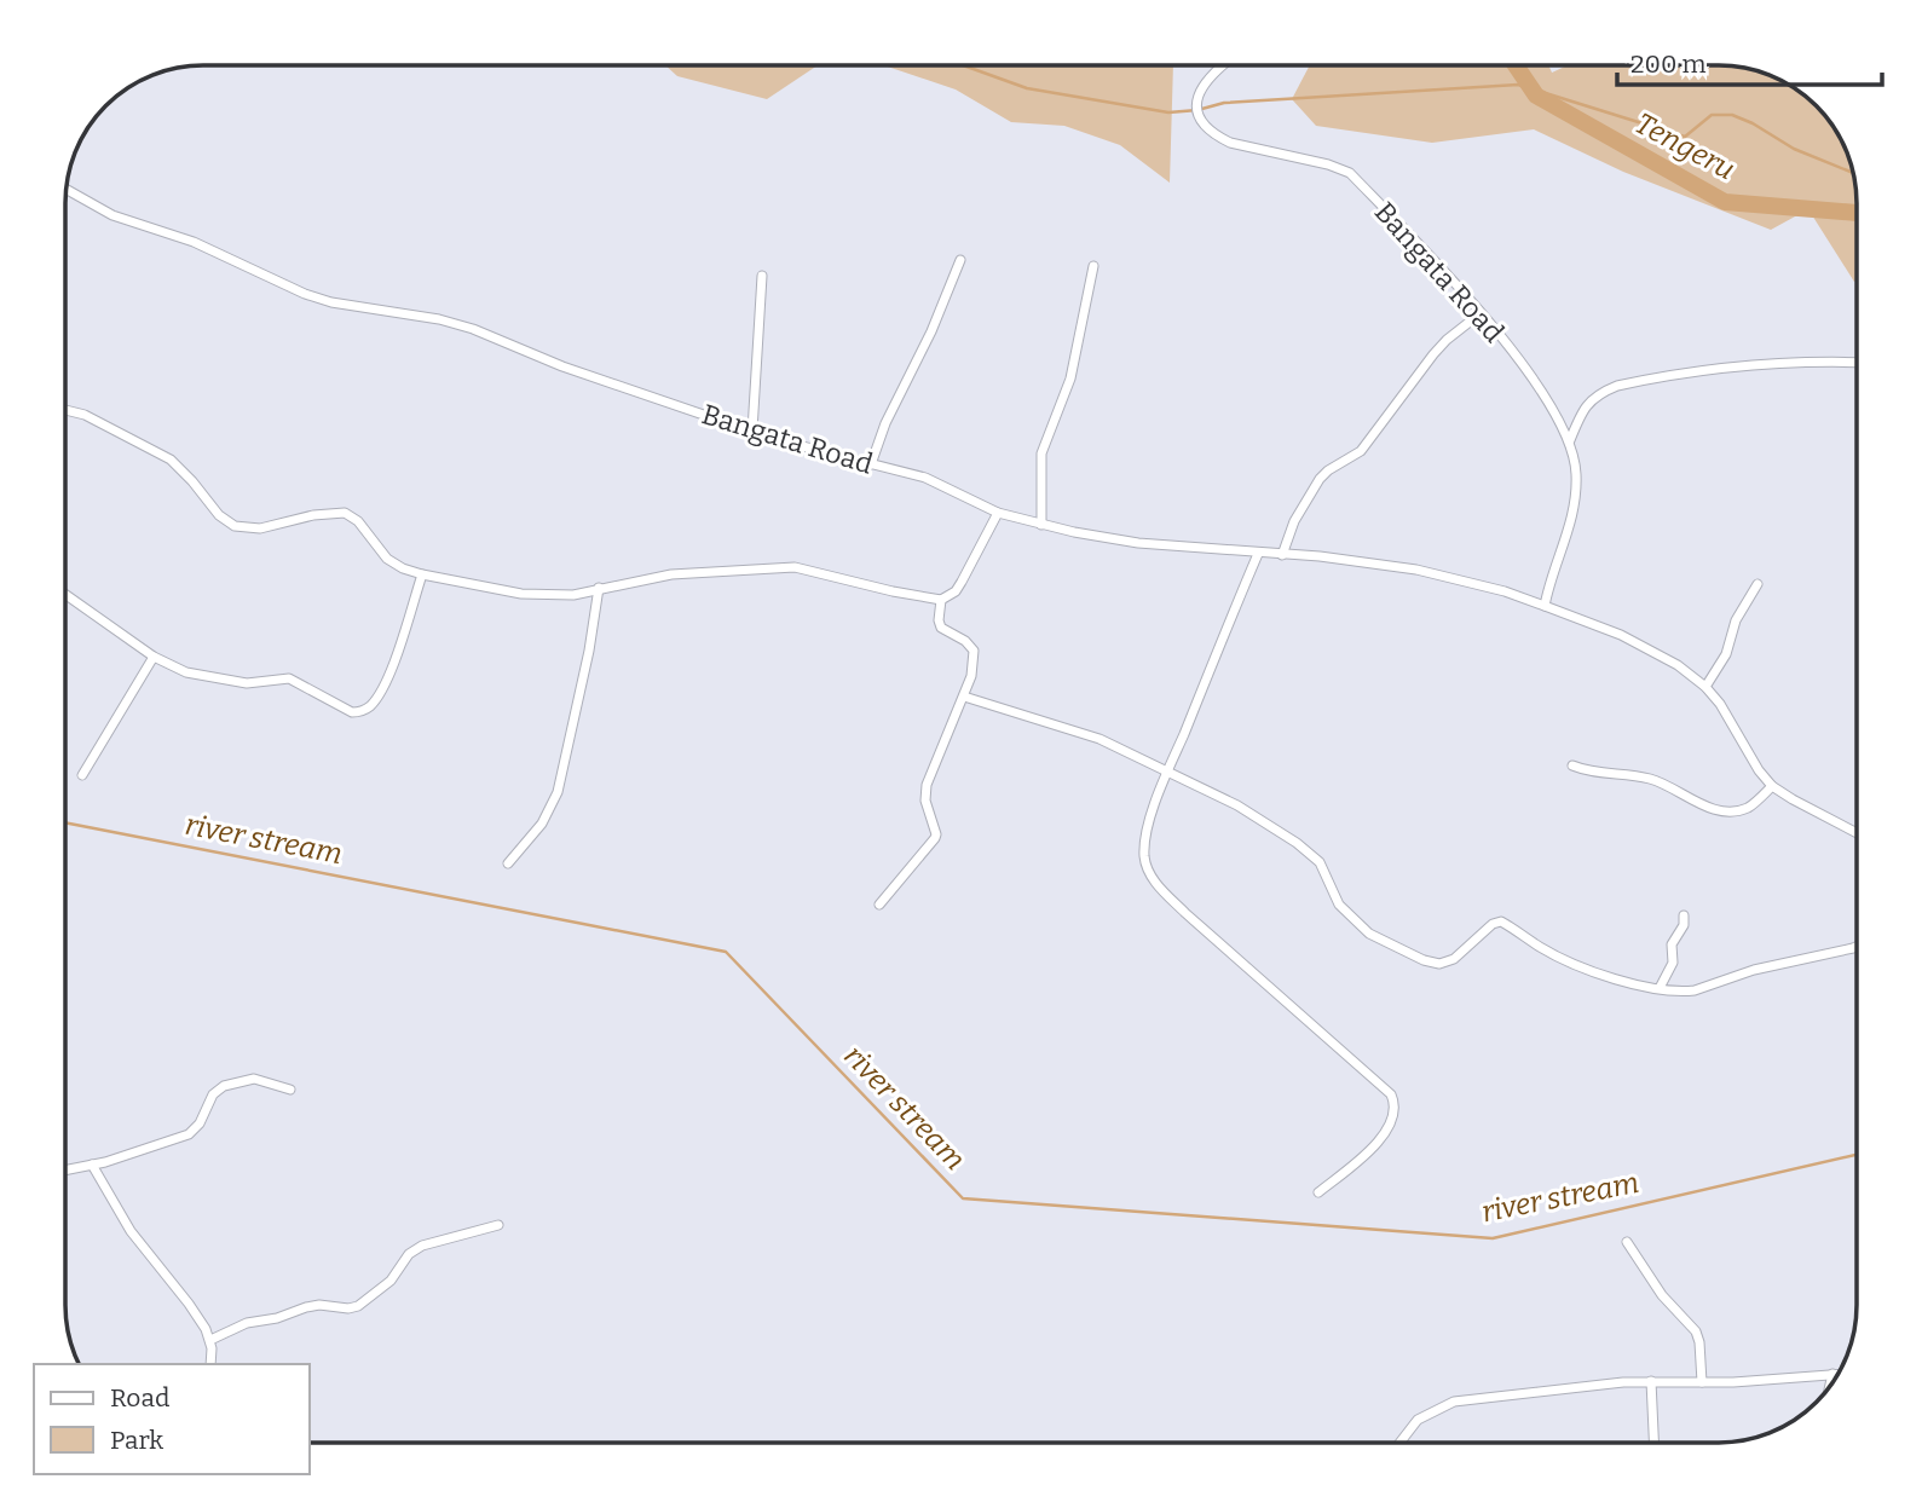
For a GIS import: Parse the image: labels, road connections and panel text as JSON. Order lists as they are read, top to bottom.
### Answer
{
  "streets": {
    "street": ["Bangata Road"]
  },
  "water": ["Tengeru", "river stream"],
  "legend": ["Road", "Park"],
  "scale_bar": "200 m"
}
